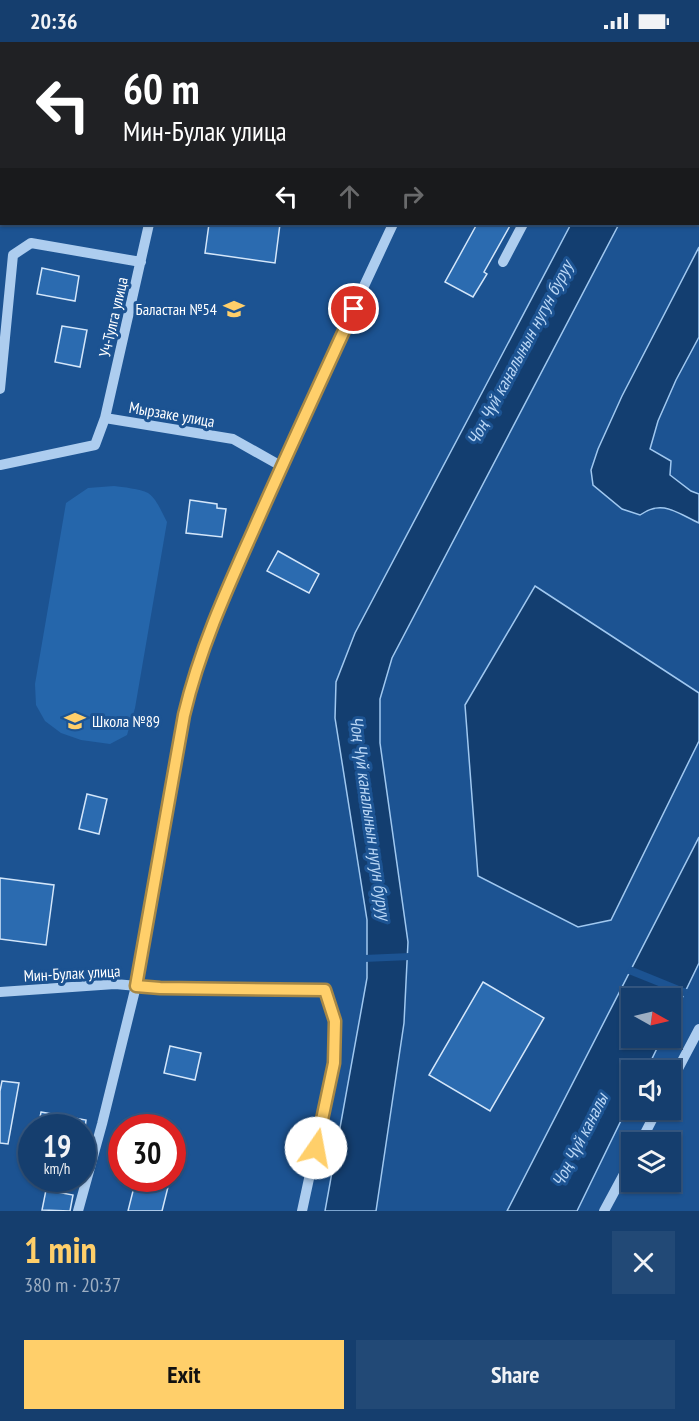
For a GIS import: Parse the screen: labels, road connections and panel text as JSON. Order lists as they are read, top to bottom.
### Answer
{
  "streets": {
    "street": ["Уч-Тулга улица", "Мырзаке улица", "Мин-Булак улица"]
  },
  "crossings": [
    ["Уч-Тулга улица", "Мырзаке улица"]
  ],
  "water": ["Чоң Чүй каналынын нугун буруу", "Чоң Чүй каналы"],
  "places": {
    "school or university": ["Баластан №54", "Школа №89"]
  },
  "north": "right",
  "page": {
    "status": "20:36",
    "turn": ["60 m", "Мин-Булак улица"],
    "speed": "19 km/h",
    "limit": "30",
    "heading": ["1 min", "380 m · 20:37"],
    "buttons": ["Exit", "Share"]
  }
}
